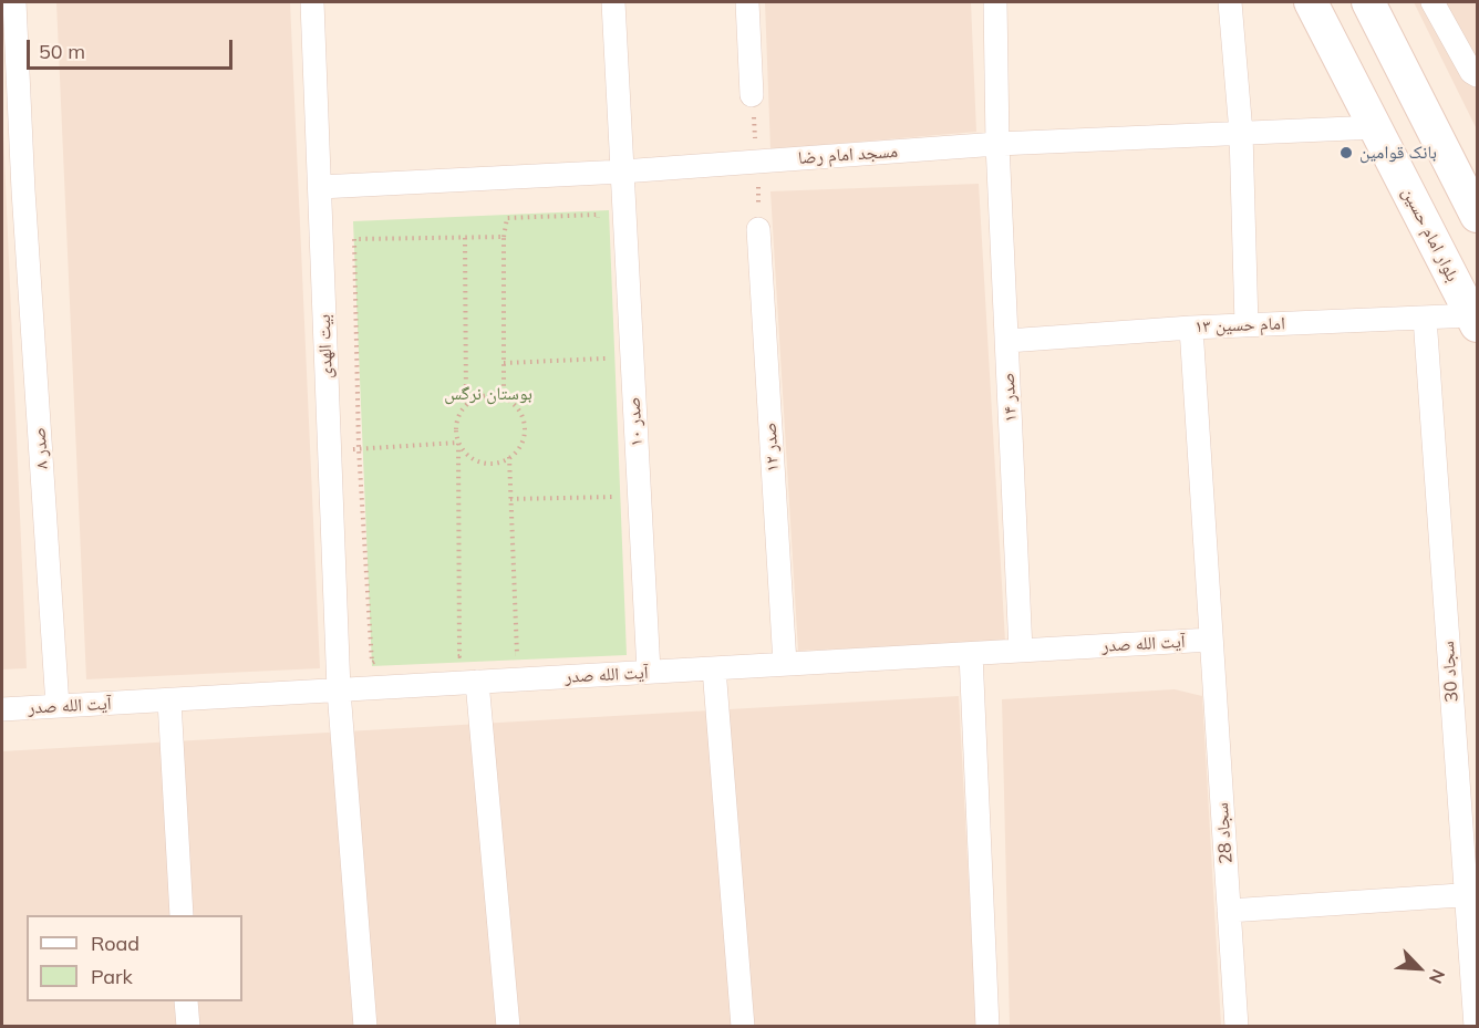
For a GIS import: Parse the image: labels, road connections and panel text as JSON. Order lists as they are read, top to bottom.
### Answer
{
  "streets": {
    "main road": ["بلوار امام حسین"],
    "street": [
      "مسجد امام رضا",
      "امام حسین ۱۳",
      "بیت الهدی",
      "صدر ۱۴",
      "صدر ۱۰",
      "صدر ۱۲",
      "صدر ۸",
      "آیت الله صدر",
      "سجاد 30",
      "سجاد 28"
    ]
  },
  "crossings": [
    ["مسجد امام رضا", "بلوار امام حسین"],
    ["مسجد امام رضا", "بیت الهدی"],
    ["مسجد امام رضا", "صدر ۱۴"],
    ["مسجد امام رضا", "صدر ۱۰"],
    ["بلوار امام حسین", "امام حسین ۱۳"],
    ["امام حسین ۱۳", "صدر ۱۴"],
    ["امام حسین ۱۳", "سجاد 30"],
    ["امام حسین ۱۳", "سجاد 28"],
    ["بیت الهدی", "آیت الله صدر"],
    ["صدر ۱۴", "آیت الله صدر"],
    ["صدر ۱۰", "آیت الله صدر"],
    ["صدر ۱۲", "آیت الله صدر"],
    ["صدر ۸", "آیت الله صدر"],
    ["آیت الله صدر", "سجاد 28"]
  ],
  "parks": ["بوستان نرگس"],
  "places": ["بانک قوامین"],
  "legend": ["Road", "Park"],
  "scale_bar": "50 m",
  "north": "bottom right"
}
